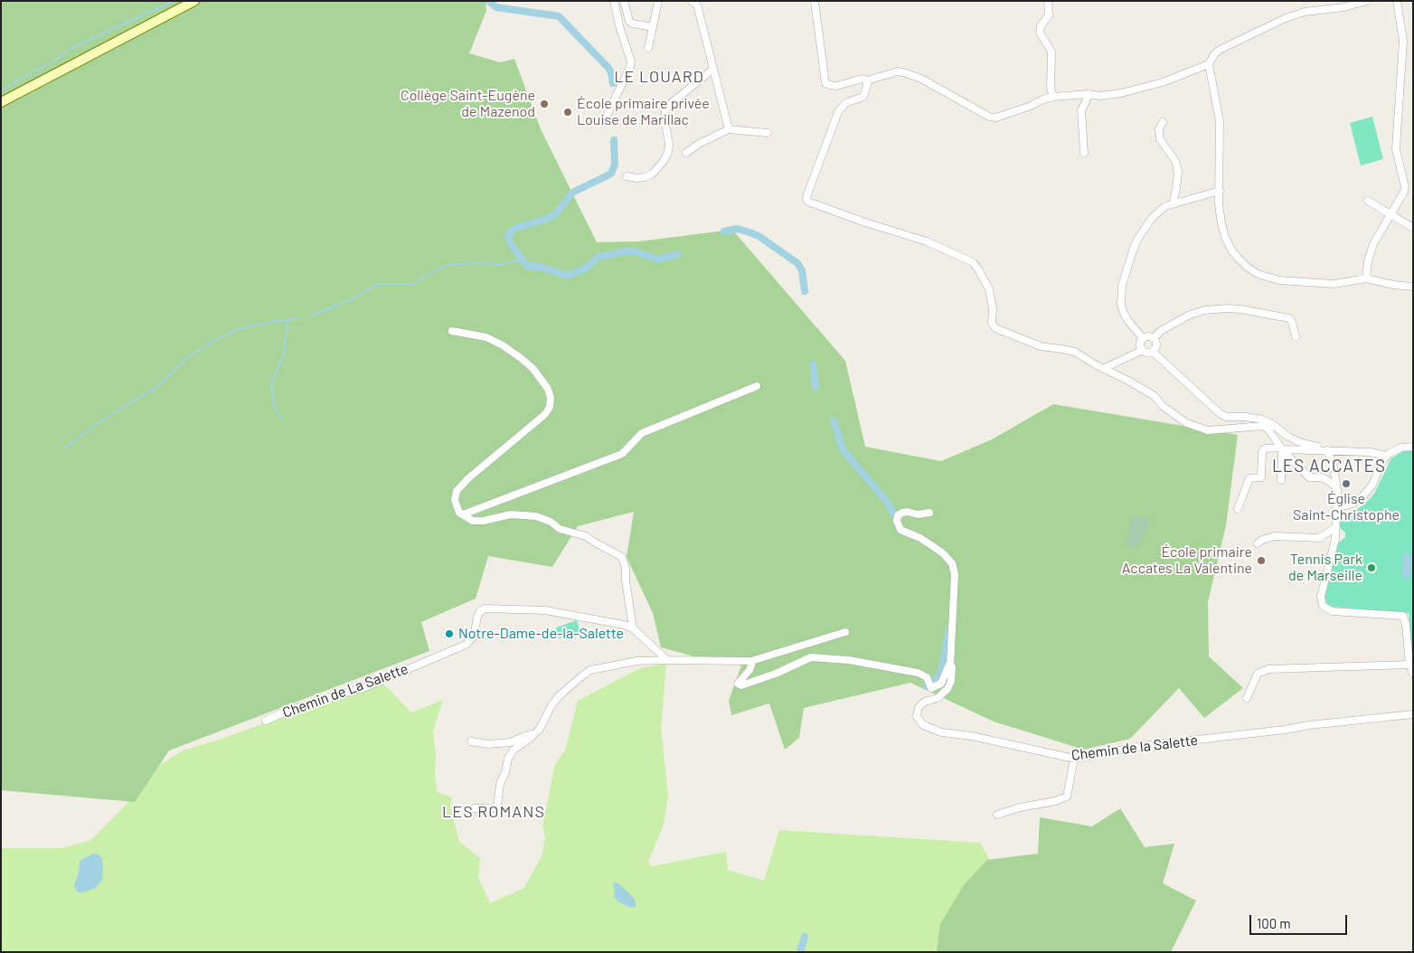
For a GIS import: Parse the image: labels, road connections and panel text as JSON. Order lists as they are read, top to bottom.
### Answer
{
  "streets": {
    "street": ["Chemin de La Salette", "Chemin de la Salette"]
  },
  "districts": ["LE LOUARD", "LES ACCATES", "LES ROMANS"],
  "places": [
    "Collège Saint-Eugène de Mazenod",
    "École primaire privée Louise de Marillac",
    "Église Saint-Christophe",
    "École primaire Accates La Valentine",
    "Tennis Park de Marseille",
    "Notre-Dame-de-la-Salette"
  ],
  "scale_bar": "100 m"
}
